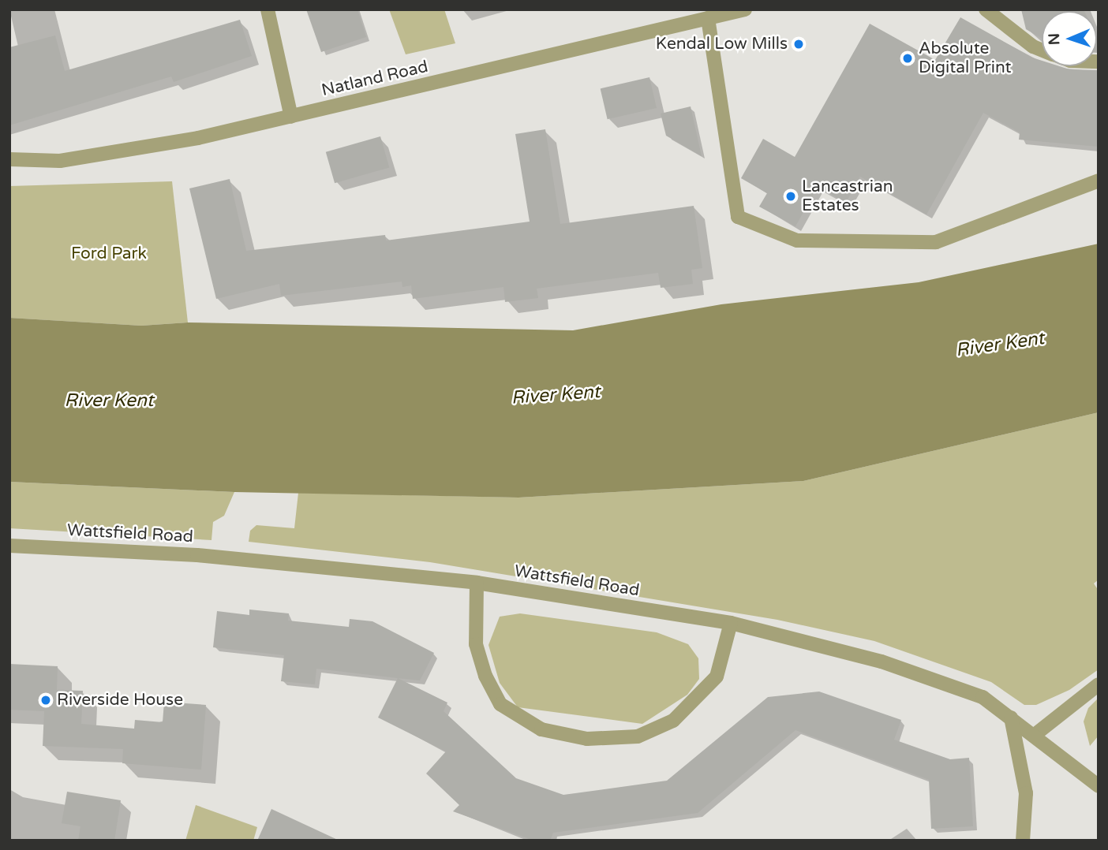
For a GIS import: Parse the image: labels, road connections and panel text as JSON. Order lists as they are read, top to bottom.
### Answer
{
  "streets": {
    "street": ["Natland Road", "Wattsfield Road"]
  },
  "water": ["River Kent"],
  "parks": ["Ford Park"],
  "places": [
    "Kendal Low Mills",
    "Absolute Digital Print",
    "Lancastrian Estates",
    "Riverside House"
  ],
  "north": "left"
}
